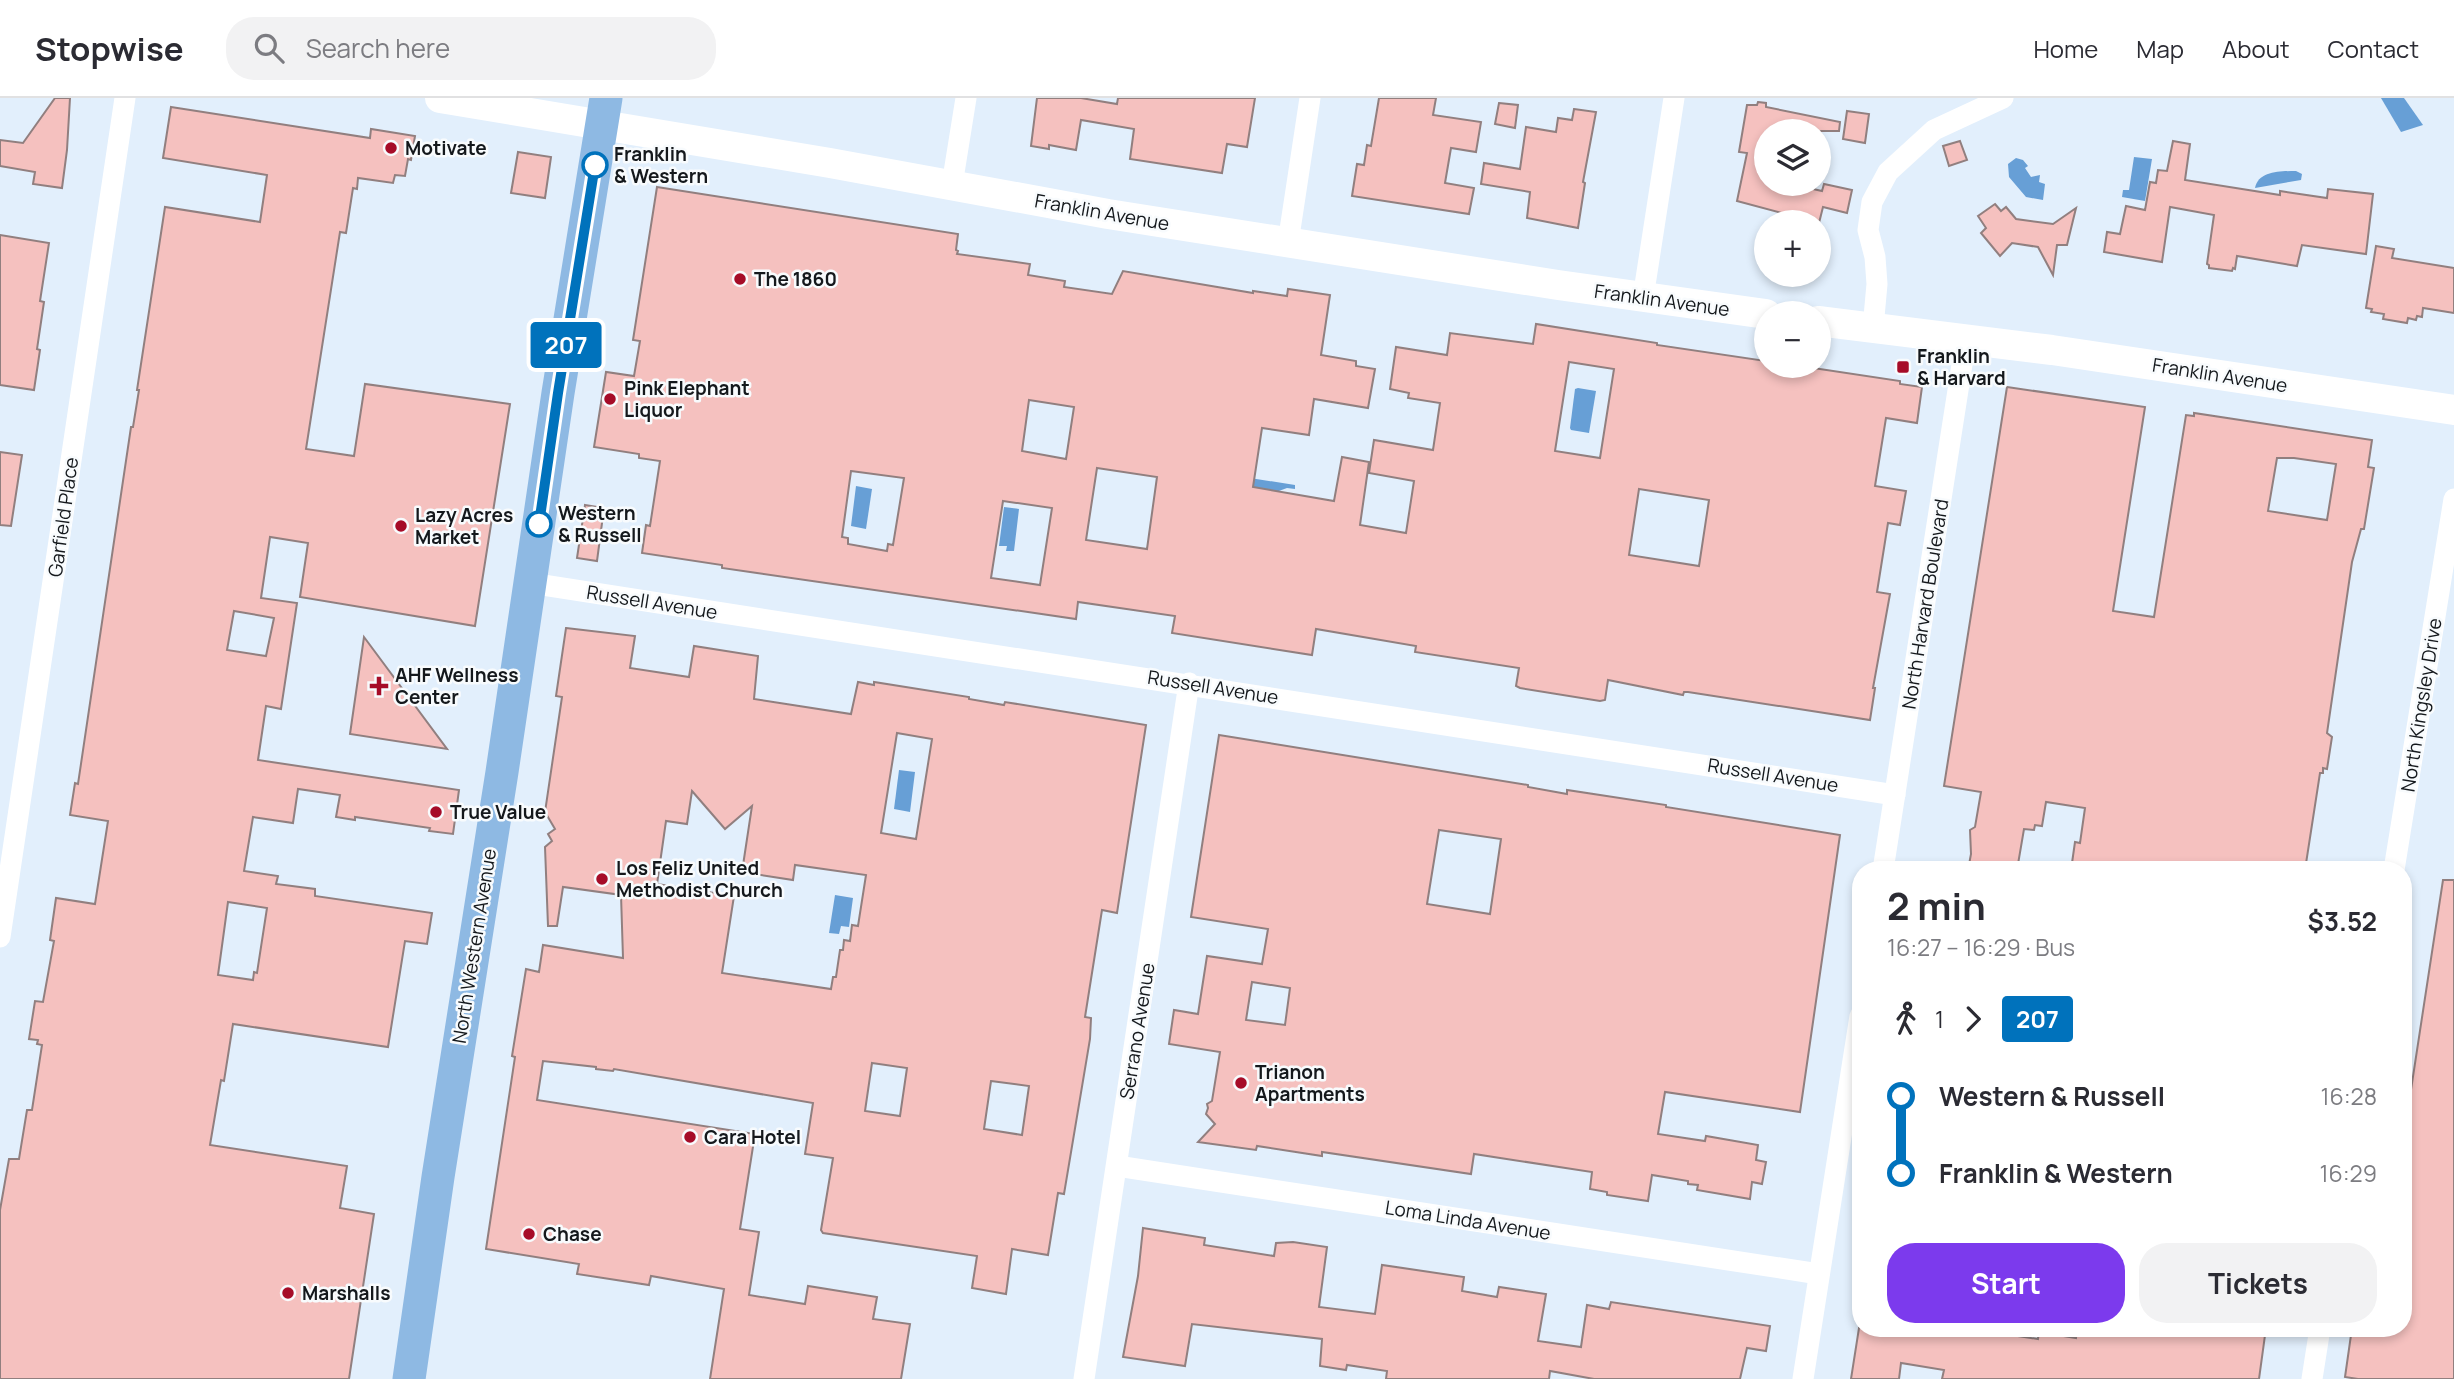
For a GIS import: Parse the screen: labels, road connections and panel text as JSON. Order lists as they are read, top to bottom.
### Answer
{
  "streets": {
    "main road": ["North Western Avenue"],
    "street": [
      "Franklin Avenue",
      "Garfield Place",
      "Russell Avenue",
      "North Harvard Boulevard",
      "North Kingsley Drive",
      "Serrano Avenue",
      "Loma Linda Avenue"
    ]
  },
  "crossings": [
    ["Franklin Avenue", "North Harvard Boulevard"],
    ["Franklin Avenue", "North Western Avenue"],
    ["Russell Avenue", "North Harvard Boulevard"],
    ["Russell Avenue", "North Western Avenue"],
    ["Russell Avenue", "Serrano Avenue"],
    ["Serrano Avenue", "Loma Linda Avenue"]
  ],
  "places": {
    "other": [
      "Motivate",
      "Franklin & Western",
      "The 1860",
      "Pink Elephant Liquor",
      "Western & Russell",
      "Lazy Acres Market",
      "True Value",
      "Los Feliz United Methodist Church",
      "Trianon Apartments",
      "Cara Hotel",
      "Chase",
      "Marshalls"
    ],
    "transit": ["Franklin & Harvard"],
    "health": ["AHF Wellness Center"]
  },
  "lines": ["bus line 207"],
  "page": {
    "header": "Stopwise",
    "search": "Search here",
    "nav": [
      "Home",
      "Map",
      "About",
      "Contact"
    ],
    "on_map": "207",
    "map_buttons": ["+", "−"],
    "heading": ["2 min", "16:27 – 16:29 · Bus", "$3.52"],
    "legs": ["1", "207"],
    "list": [
      {
        "name": "Western & Russell",
        "value": "16:28"
      },
      {
        "name": "Franklin & Western",
        "value": "16:29"
      }
    ],
    "buttons": ["Start", "Tickets"]
  }
}
